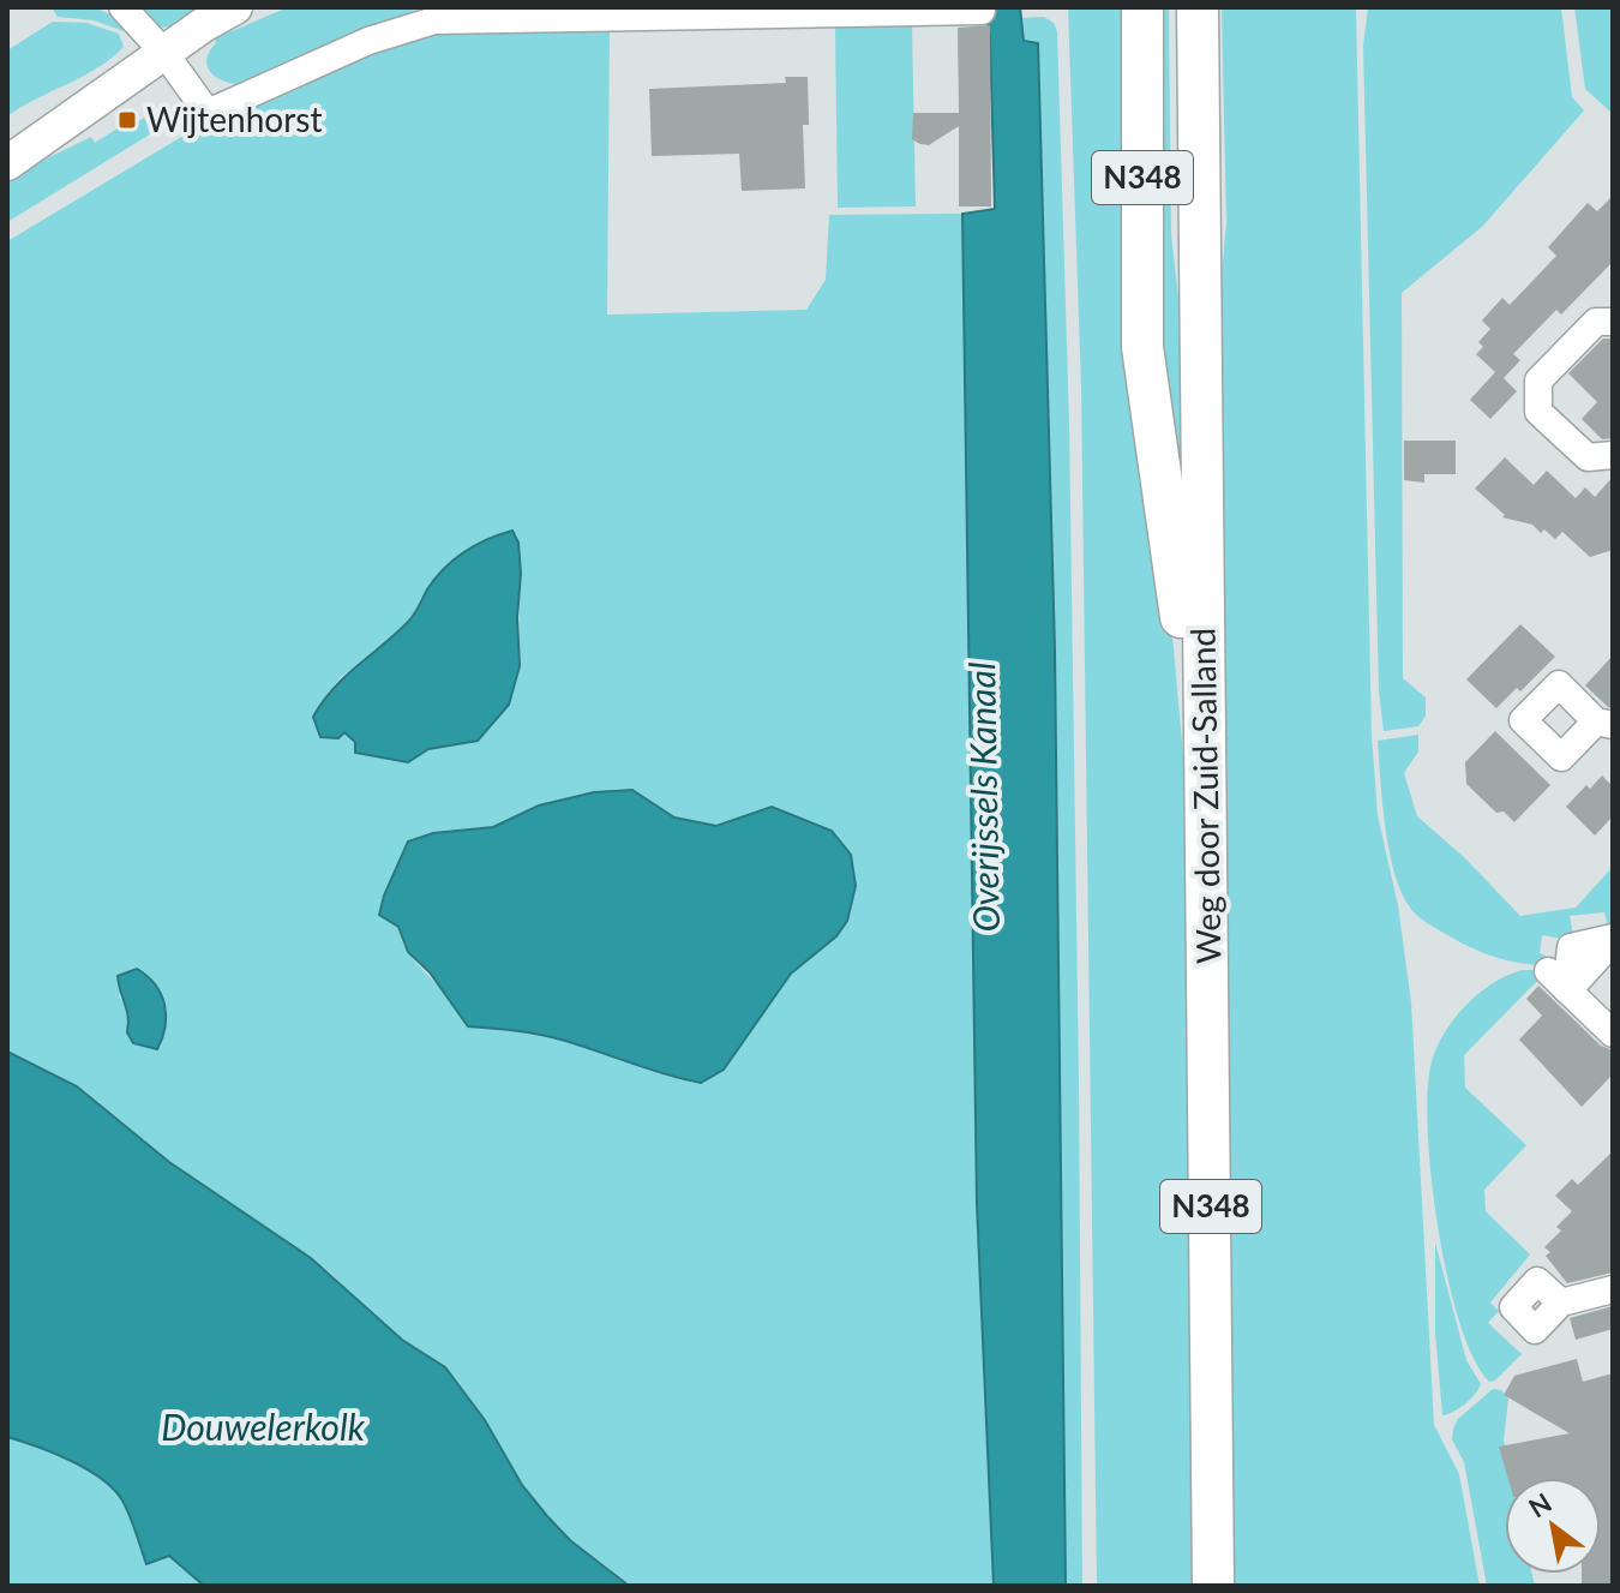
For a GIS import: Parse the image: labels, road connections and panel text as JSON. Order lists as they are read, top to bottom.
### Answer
{
  "streets": {
    "main road": ["N348", "Weg door Zuid-Salland"]
  },
  "crossings": [
    ["N348", "Weg door Zuid-Salland"]
  ],
  "water": ["Overijssels Kanaal", "Douwelerkolk"],
  "places": {
    "transit": ["Wijtenhorst"]
  },
  "north": "top left"
}
